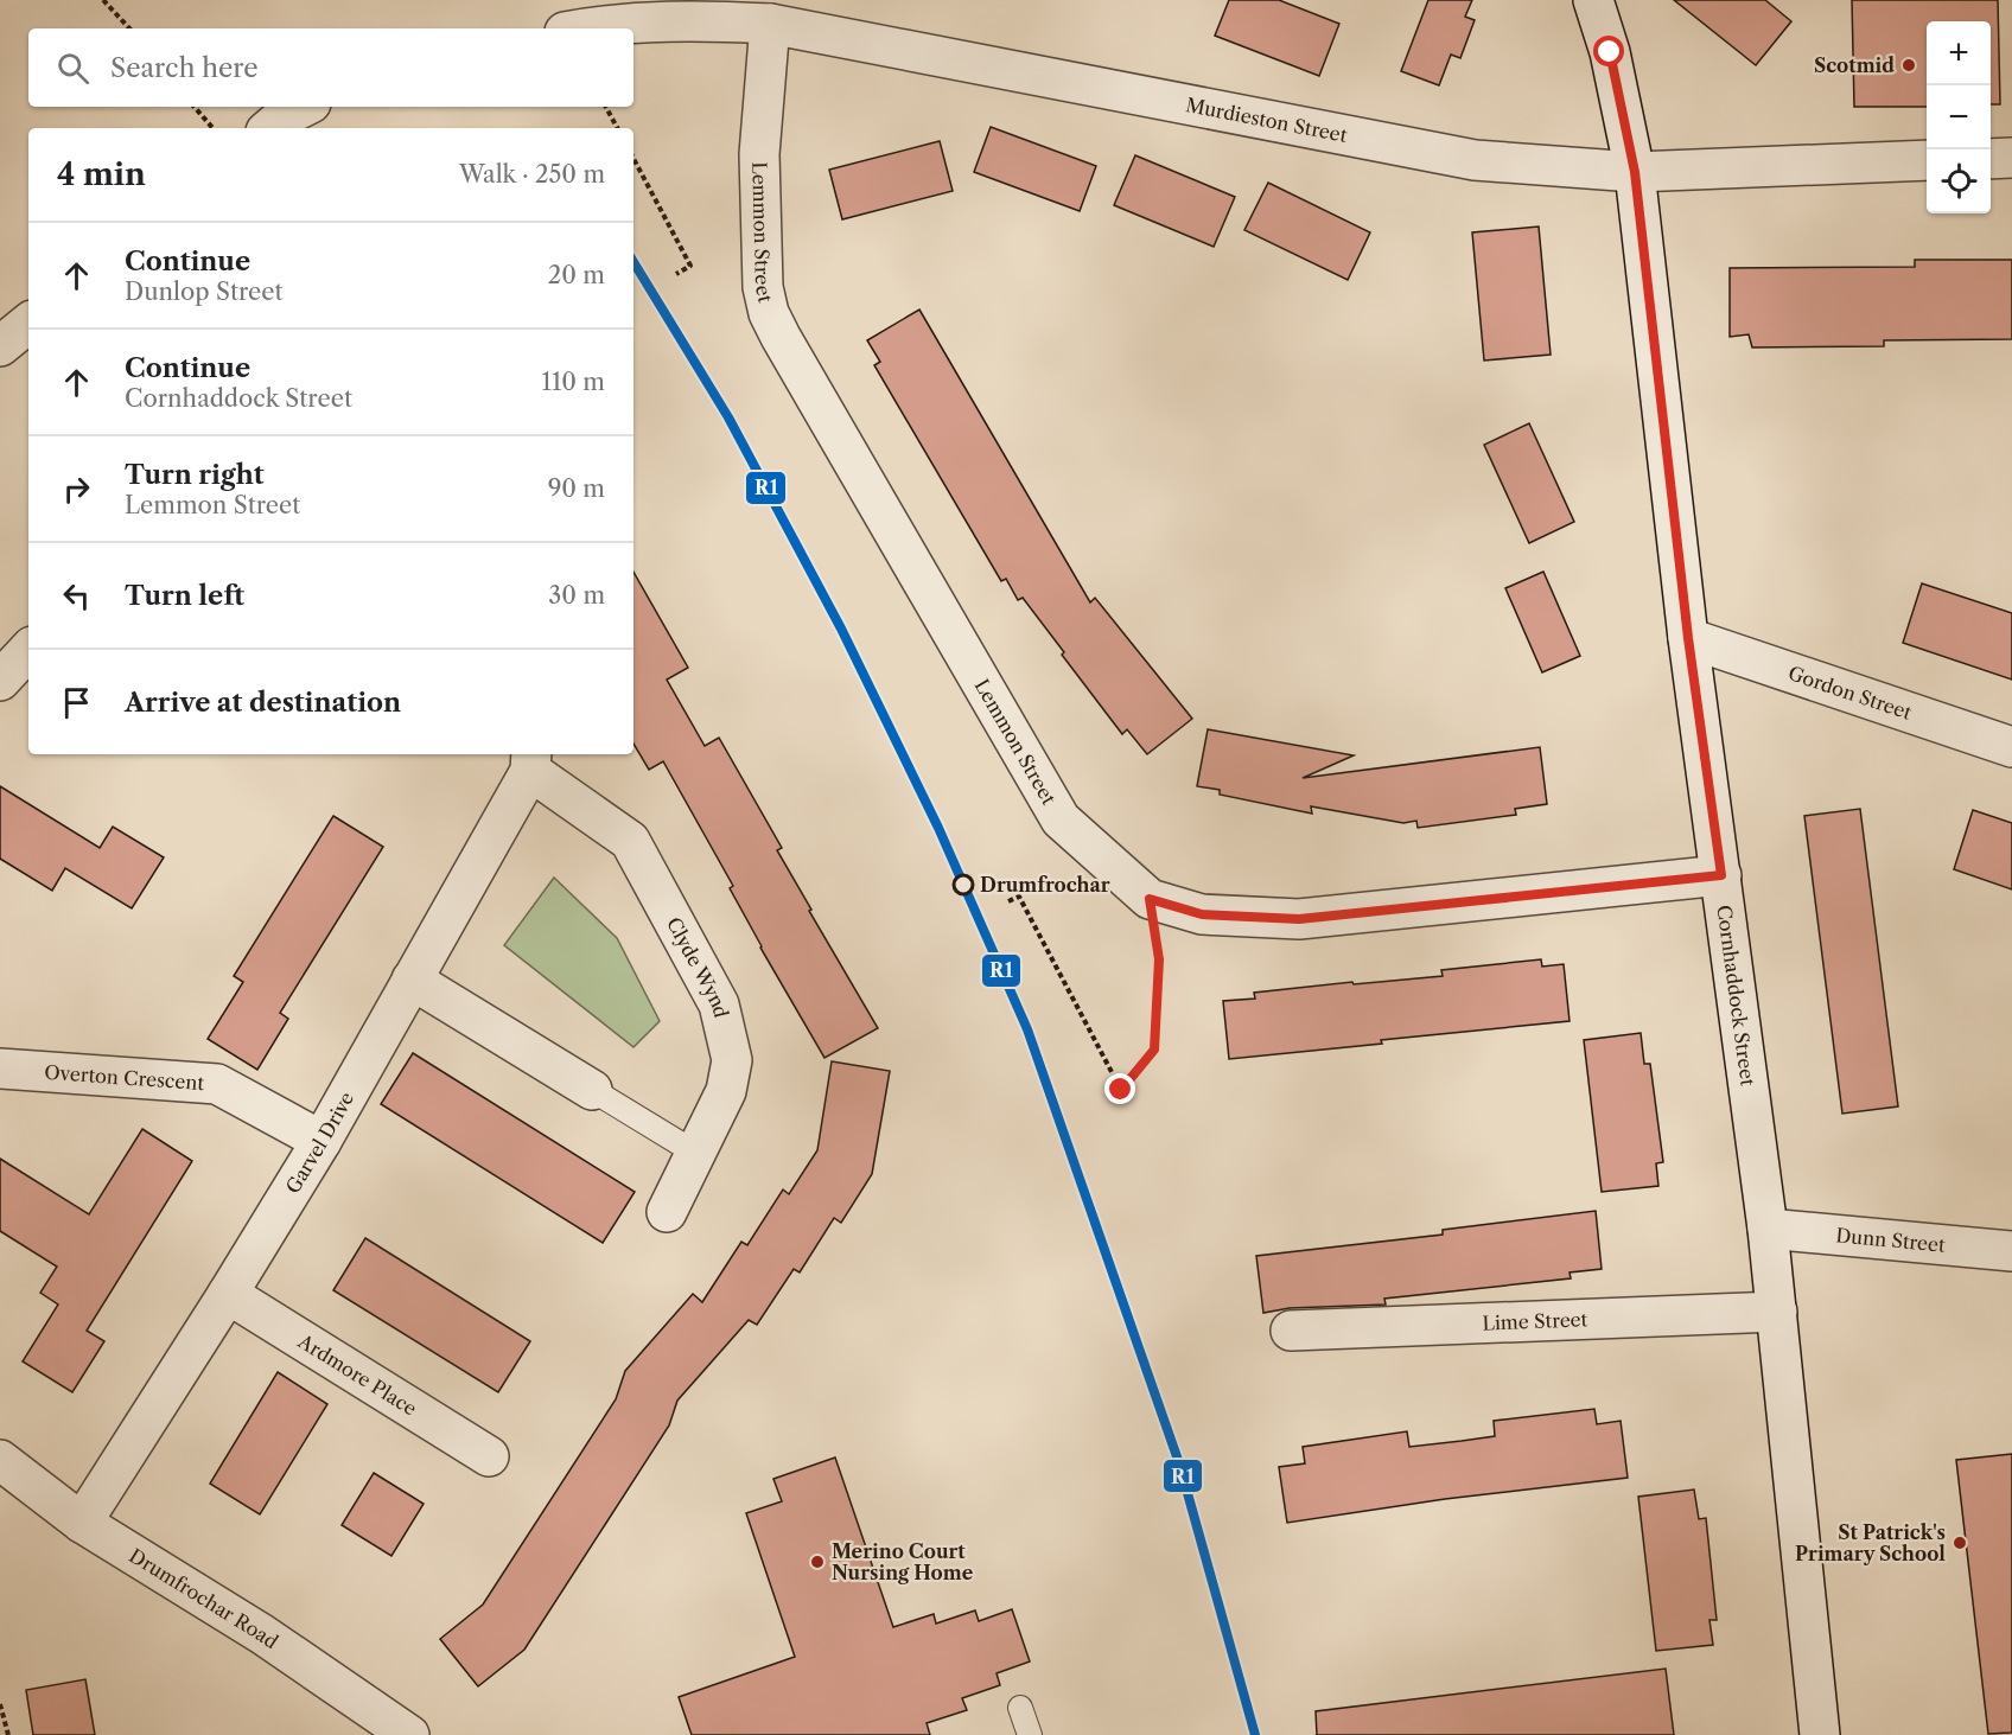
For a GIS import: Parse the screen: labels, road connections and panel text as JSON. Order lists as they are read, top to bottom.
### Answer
{
  "streets": {
    "street": [
      "Murdieston Street",
      "Lemmon Street",
      "Gordon Street",
      "Clyde Wynd",
      "Cornhaddock Street",
      "Overton Crescent",
      "Garvel Drive",
      "Dunn Street",
      "Lime Street",
      "Ardmore Place",
      "Drumfrochar Road"
    ]
  },
  "crossings": [
    ["Murdieston Street", "Lemmon Street"],
    ["Murdieston Street", "Cornhaddock Street"],
    ["Lemmon Street", "Cornhaddock Street"],
    ["Gordon Street", "Cornhaddock Street"],
    ["Clyde Wynd", "Garvel Drive"],
    ["Cornhaddock Street", "Dunn Street"],
    ["Cornhaddock Street", "Lime Street"],
    ["Overton Crescent", "Garvel Drive"],
    ["Garvel Drive", "Ardmore Place"],
    ["Garvel Drive", "Drumfrochar Road"]
  ],
  "places": [
    "Scotmid",
    "Drumfrochar",
    "St Patrick's Primary School",
    "Merino Court Nursing Home"
  ],
  "lines": ["transit line R1"],
  "page": {
    "map_buttons": ["+", "−"],
    "search": "Search here",
    "heading": ["4 min", "Walk · 250 m"],
    "list": [
      ["Continue", "Dunlop Street", "20 m"],
      ["Continue", "Cornhaddock Street", "110 m"],
      ["Turn right", "Lemmon Street", "90 m"],
      ["Turn left", "30 m"],
      "Arrive at destination"
    ]
  }
}
